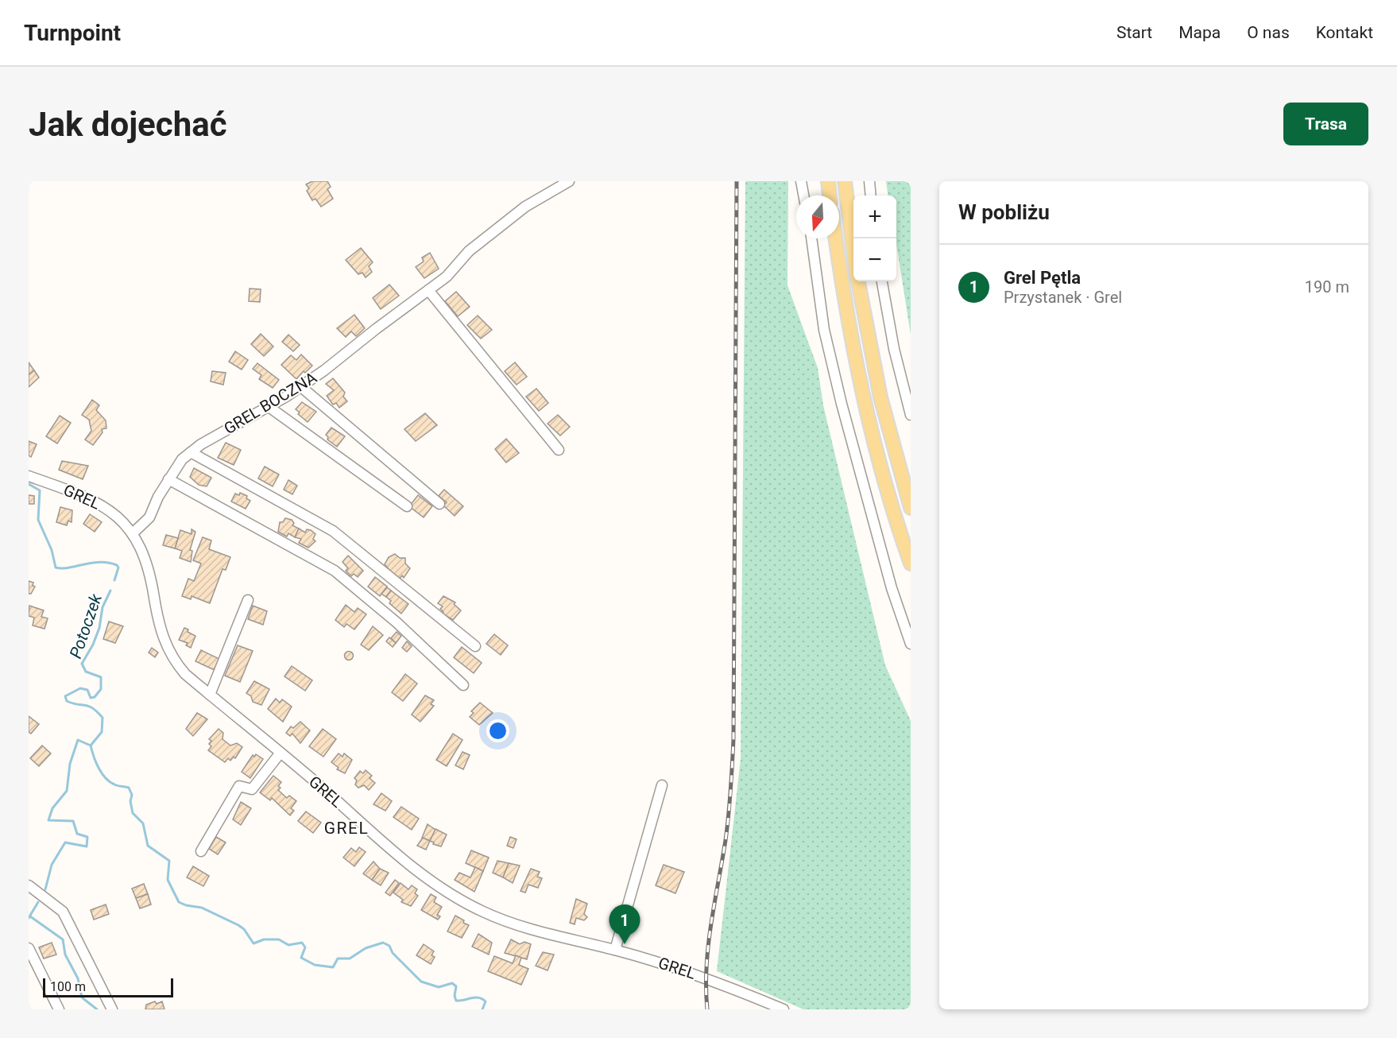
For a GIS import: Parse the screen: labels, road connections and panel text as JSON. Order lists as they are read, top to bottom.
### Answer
{
  "streets": {
    "street": ["GREL BOCZNA", "GREL"]
  },
  "crossings": [
    ["GREL BOCZNA", "GREL"]
  ],
  "districts": ["GREL"],
  "water": ["Potoczek"],
  "scale_bar": "100 m",
  "north": "bottom",
  "page": {
    "header": "Turnpoint",
    "nav": [
      "Start",
      "Mapa",
      "O nas",
      "Kontakt"
    ],
    "buttons": "Trasa",
    "title": "Jak dojechać",
    "heading": "W pobliżu",
    "map_buttons": ["+", "−"],
    "list": [
      {
        "mark": "1",
        "name": "Grel Pętla",
        "note": "Przystanek · Grel",
        "value": "190 m"
      }
    ],
    "pins": "1",
    "scale": "100 m"
  }
}
